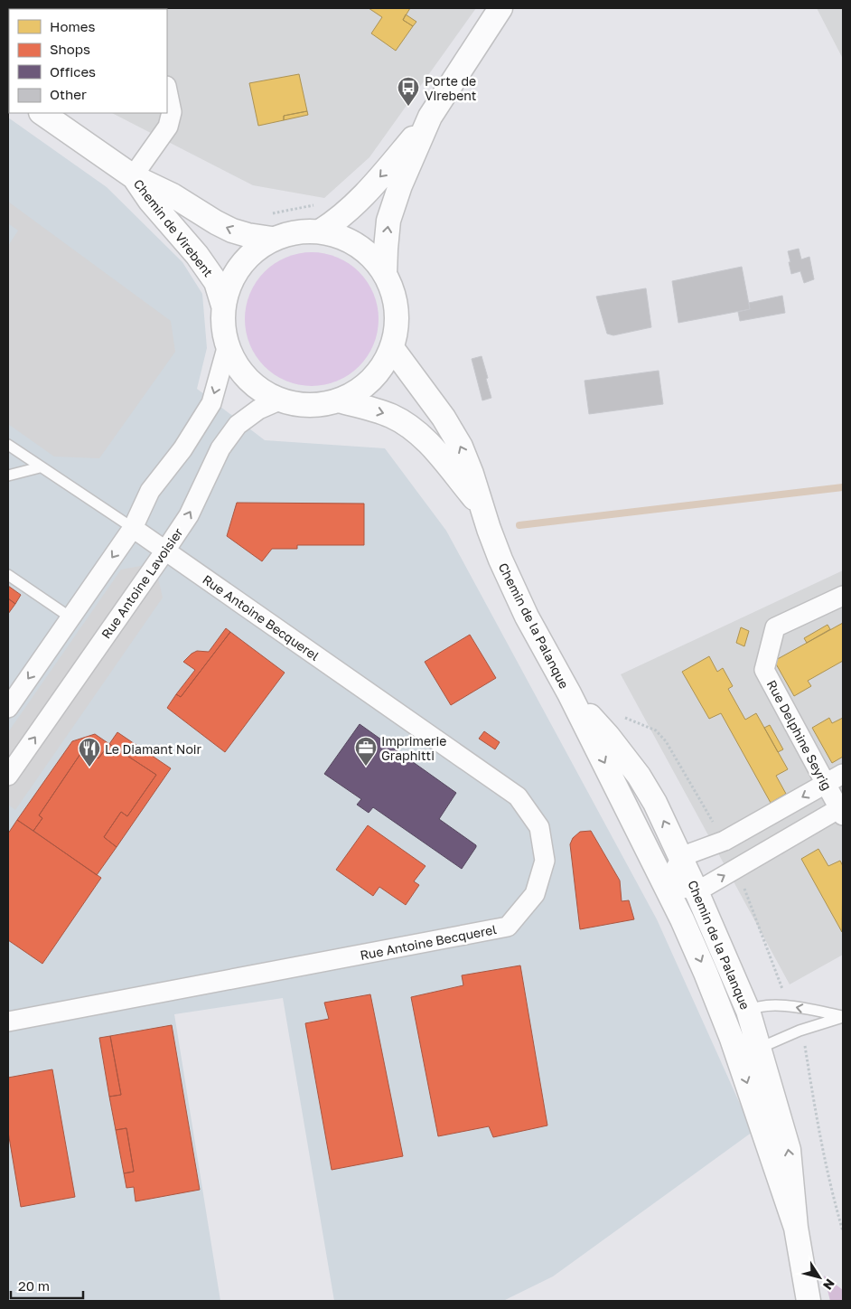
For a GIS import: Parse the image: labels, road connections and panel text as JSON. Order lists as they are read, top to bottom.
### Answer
{
  "streets": {
    "street": [
      "Chemin de Virebent",
      "Rue Antoine Lavoisier",
      "Rue Antoine Becquerel",
      "Chemin de la Palanque",
      "Rue Delphine Seyrig"
    ]
  },
  "crossings": [
    ["Rue Antoine Lavoisier", "Rue Antoine Becquerel"]
  ],
  "one_way": ["Chemin de Virebent"],
  "places": {
    "bus stop": ["Porte de Virebent"],
    "office": ["Imprimerie Graphitti"],
    "restaurant": ["Le Diamant Noir"]
  },
  "legend": [
    "Homes",
    "Shops",
    "Offices",
    "Other"
  ],
  "scale_bar": "20 m",
  "north": "bottom right"
}
